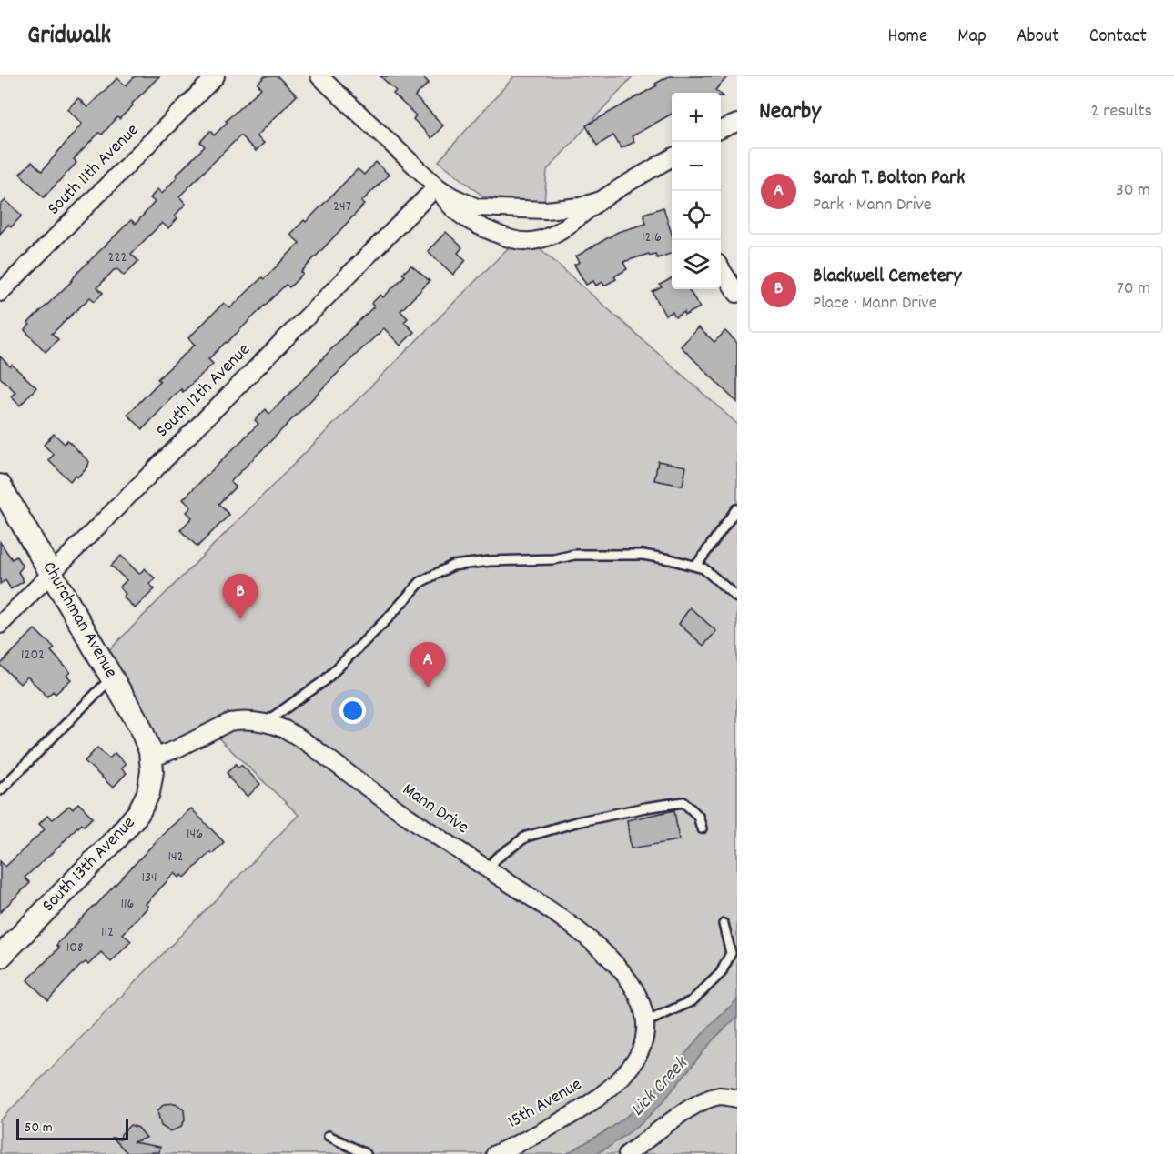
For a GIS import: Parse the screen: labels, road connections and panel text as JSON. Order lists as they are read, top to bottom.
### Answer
{
  "streets": {
    "street": [
      "South 11th Avenue",
      "South 12th Avenue",
      "Churchman Avenue",
      "Mann Drive",
      "South 13th Avenue",
      "15th Avenue"
    ]
  },
  "crossings": [
    ["South 12th Avenue", "Churchman Avenue"],
    ["Churchman Avenue", "Mann Drive"],
    ["Churchman Avenue", "South 13th Avenue"],
    ["Mann Drive", "South 13th Avenue"],
    ["Mann Drive", "15th Avenue"]
  ],
  "water": ["Lick Creek"],
  "house_numbers": [
    "247",
    "1216",
    "222",
    "1202",
    "146",
    "142",
    "134",
    "116",
    "112",
    "108"
  ],
  "scale_bar": "50 m",
  "page": {
    "header": "Gridwalk",
    "nav": [
      "Home",
      "Map",
      "About",
      "Contact"
    ],
    "heading": ["Nearby", "2 results"],
    "map_buttons": ["+", "−"],
    "list": [
      {
        "mark": "A",
        "name": "Sarah T. Bolton Park",
        "note": "Park · Mann Drive",
        "value": "30 m"
      },
      {
        "mark": "B",
        "name": "Blackwell Cemetery",
        "note": "Place · Mann Drive",
        "value": "70 m"
      }
    ],
    "pins": ["B", "A"],
    "scale": "50 m"
  }
}
